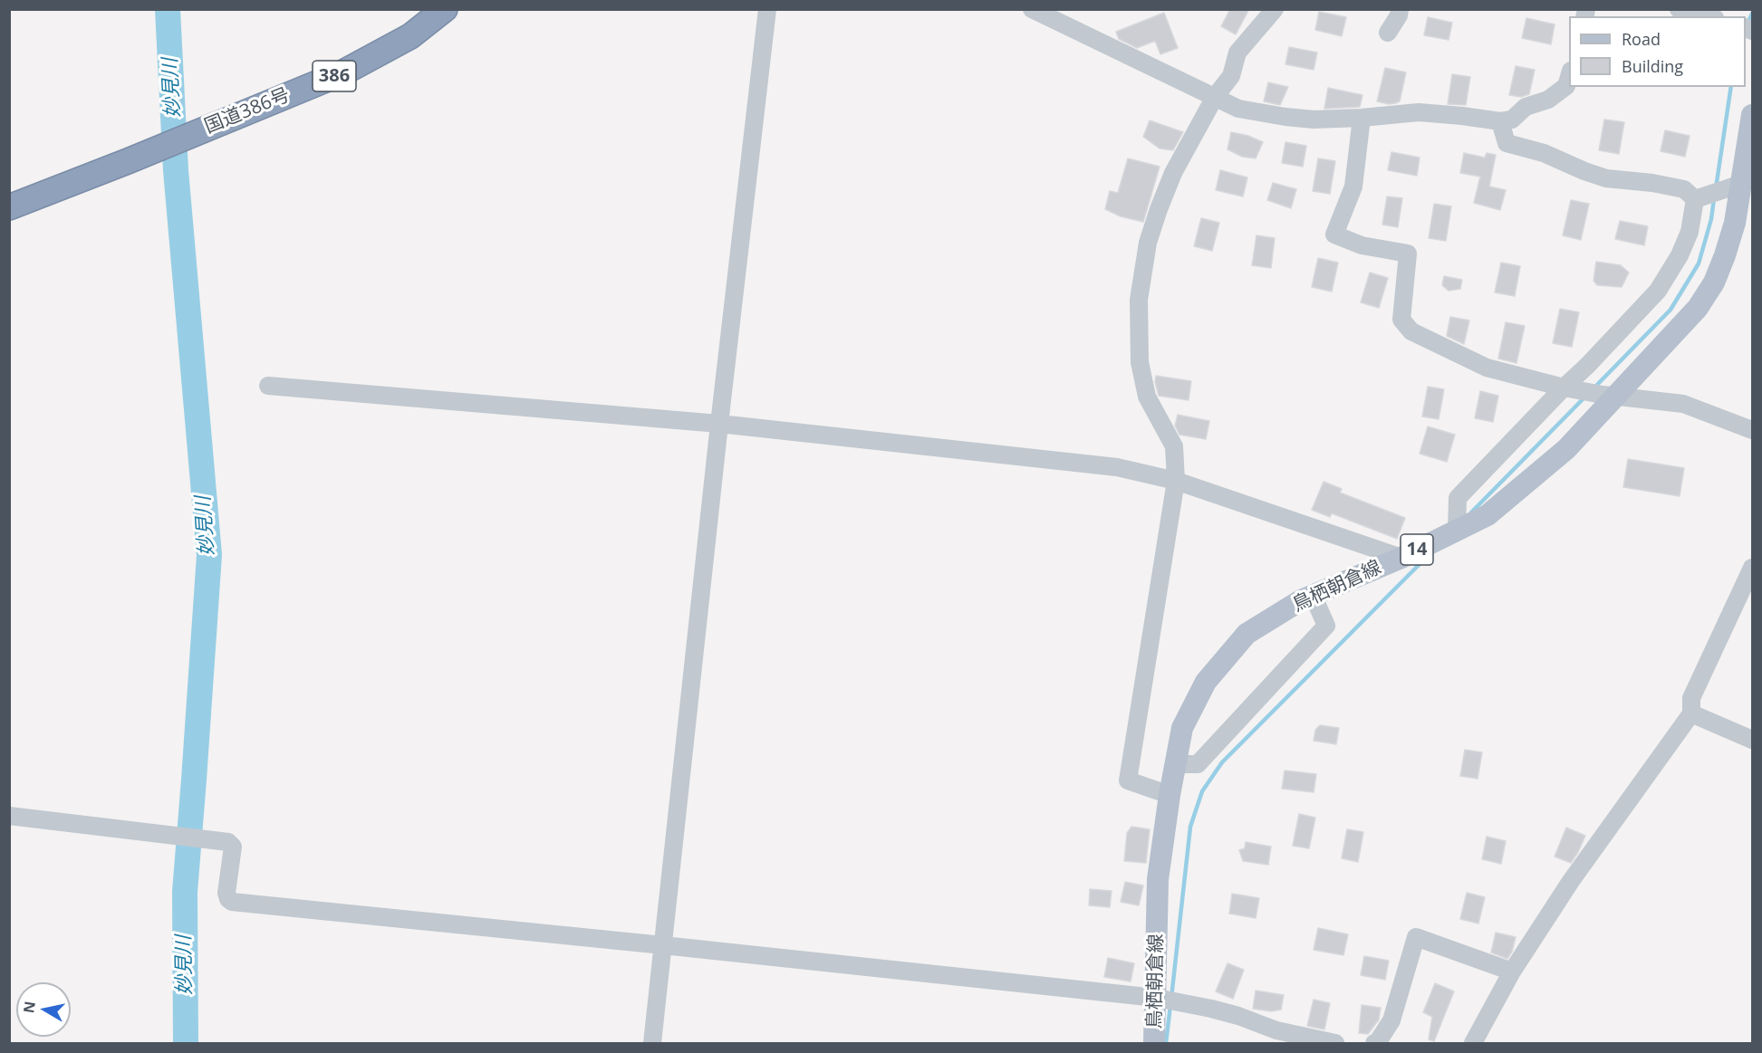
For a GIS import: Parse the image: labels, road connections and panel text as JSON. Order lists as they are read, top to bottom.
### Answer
{
  "streets": {
    "highway": ["386", "国道386号"],
    "main road": ["14", "鳥栖朝倉線"]
  },
  "water": ["妙見川"],
  "legend": ["Road", "Building"],
  "north": "left"
}
